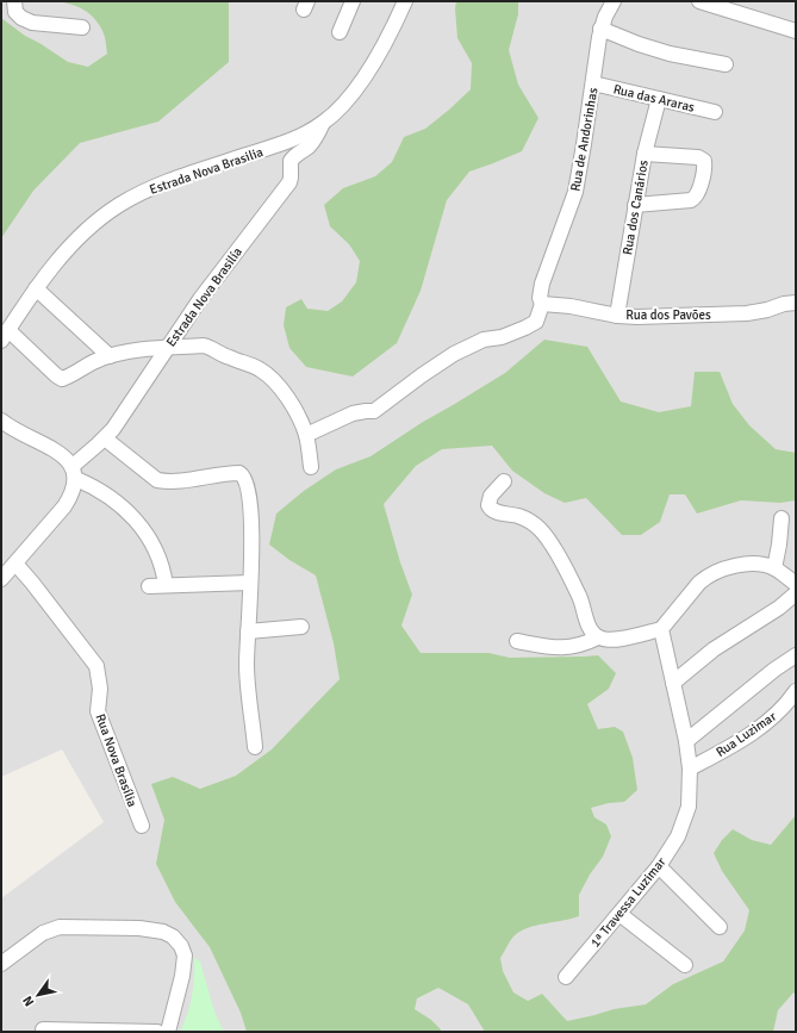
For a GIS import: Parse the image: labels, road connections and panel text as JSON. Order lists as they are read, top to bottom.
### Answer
{
  "streets": {
    "street": [
      "Rua das Araras",
      "Rua de Andorinhas",
      "Estrada Nova Brasilia",
      "Rua dos Canários",
      "Estrada Nova Brasilía",
      "Rua dos Pavões",
      "Rua Luzimar",
      "Rua Nova Brasília",
      "1ª Travessa Luzimar"
    ]
  },
  "crossings": [
    ["Rua das Araras", "Rua de Andorinhas"],
    ["Rua das Araras", "Rua dos Canários"],
    ["Rua de Andorinhas", "Rua dos Pavões"],
    ["Estrada Nova Brasilia", "Estrada Nova Brasilía"],
    ["Rua dos Canários", "Rua dos Pavões"],
    ["Rua Luzimar", "1ª Travessa Luzimar"]
  ],
  "north": "bottom left"
}
